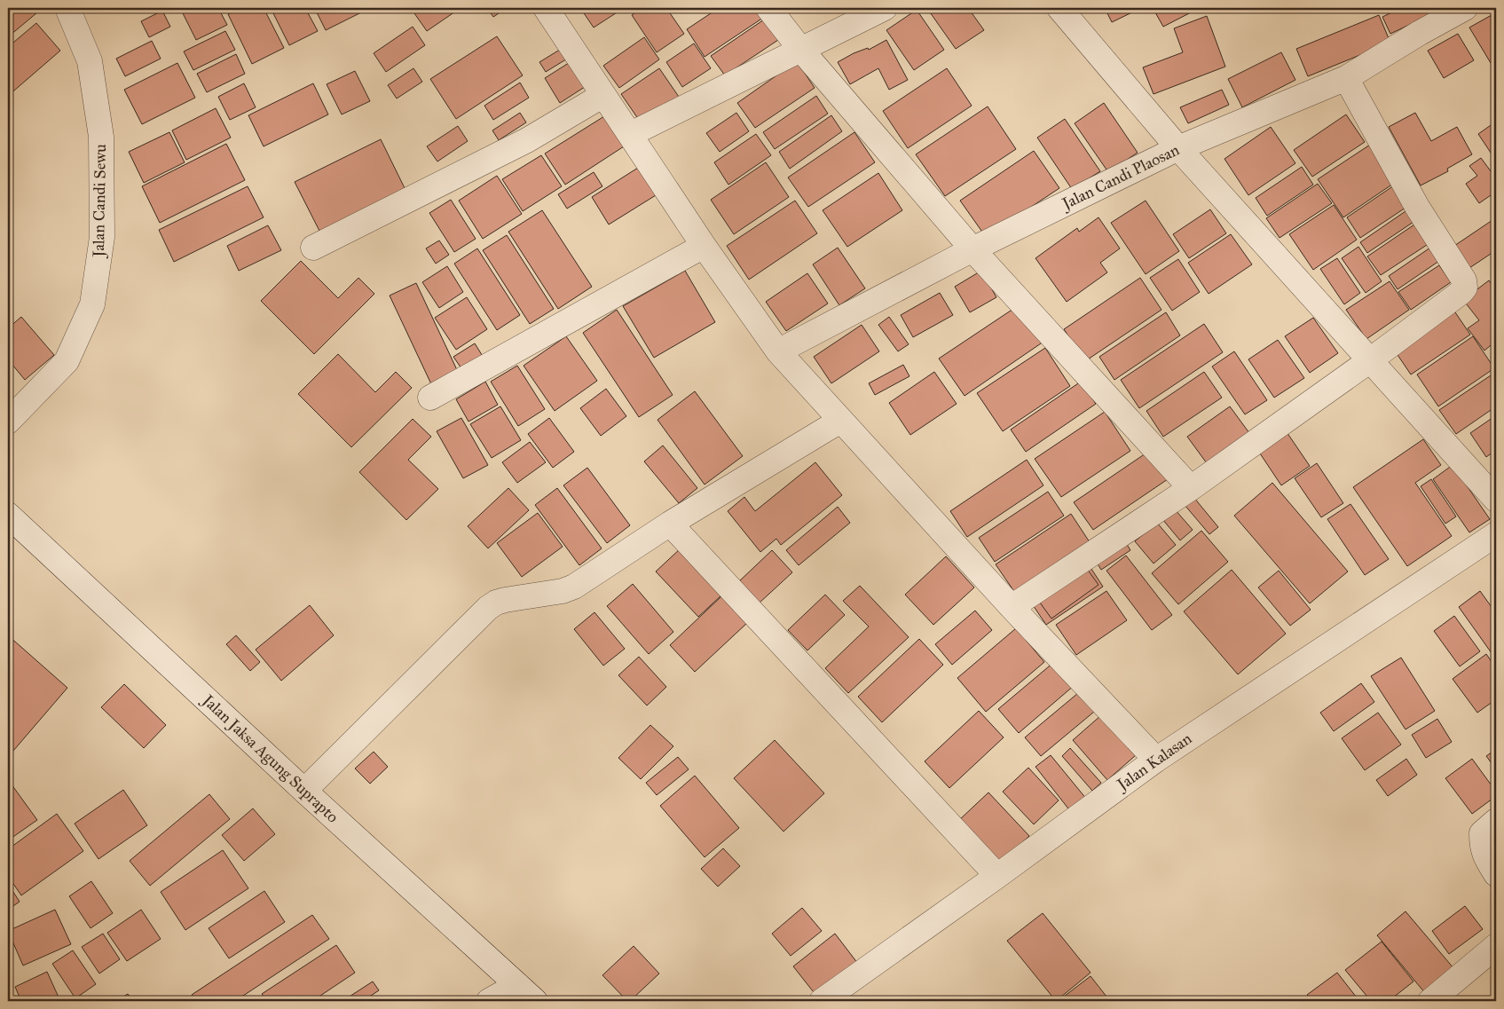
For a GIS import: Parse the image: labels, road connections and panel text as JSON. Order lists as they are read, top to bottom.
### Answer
{
  "streets": {
    "street": [
      "Jalan Candi Plaosan",
      "Jalan Candi Sewu",
      "Jalan Jaksa Agung Suprapto",
      "Jalan Kalasan"
    ]
  }
}
